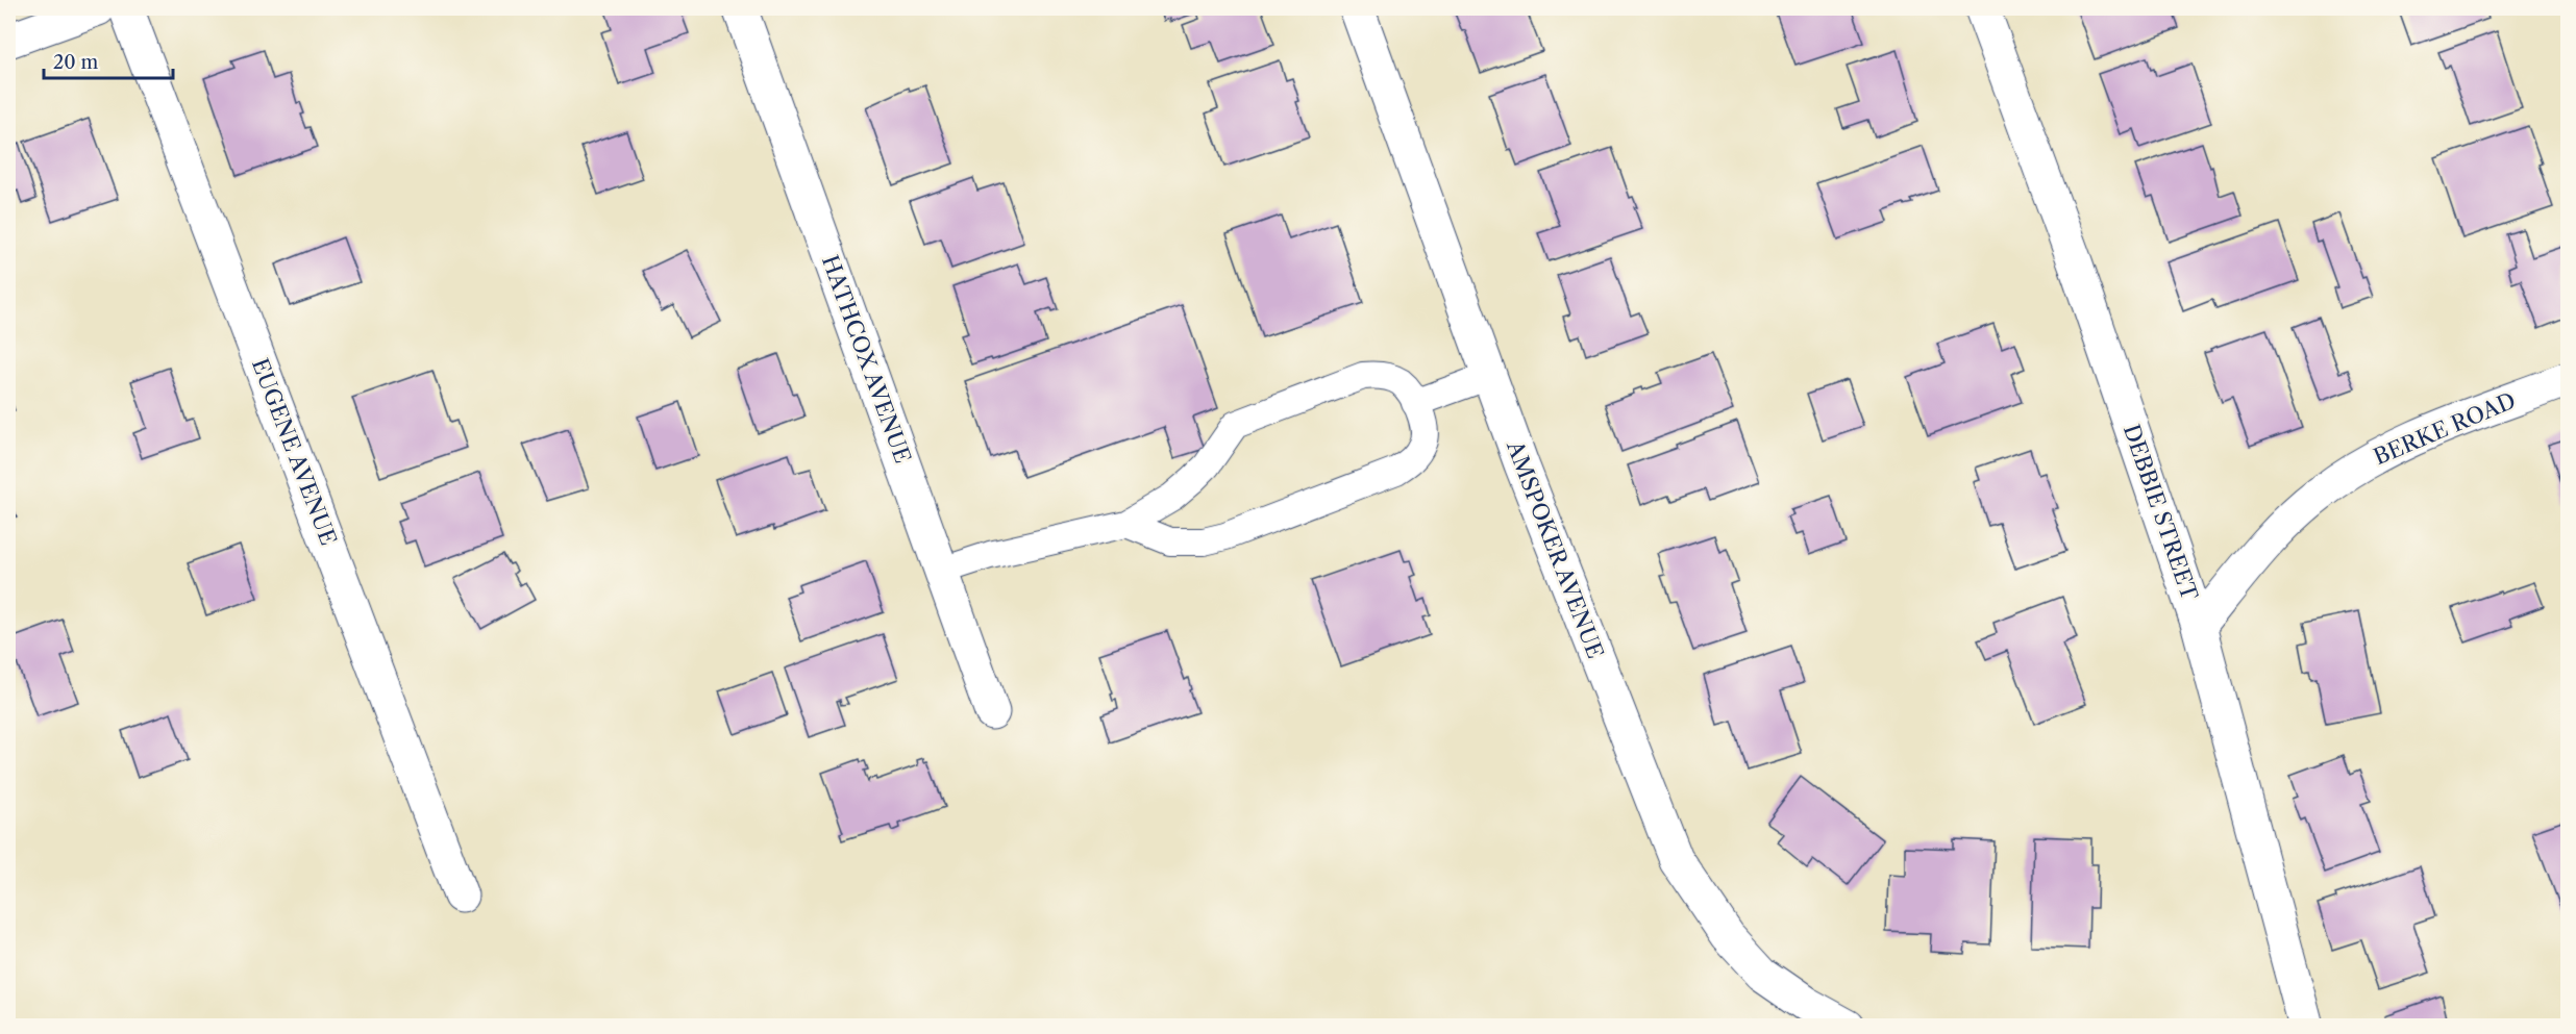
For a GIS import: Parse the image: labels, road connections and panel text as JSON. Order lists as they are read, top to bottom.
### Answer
{
  "streets": {
    "street": [
      "HATHCOX AVENUE",
      "BERKE ROAD",
      "EUGENE AVENUE",
      "DEBBIE STREET",
      "AMSPOKER AVENUE"
    ]
  },
  "crossings": [
    ["BERKE ROAD", "DEBBIE STREET"]
  ],
  "scale_bar": "20 m"
}
